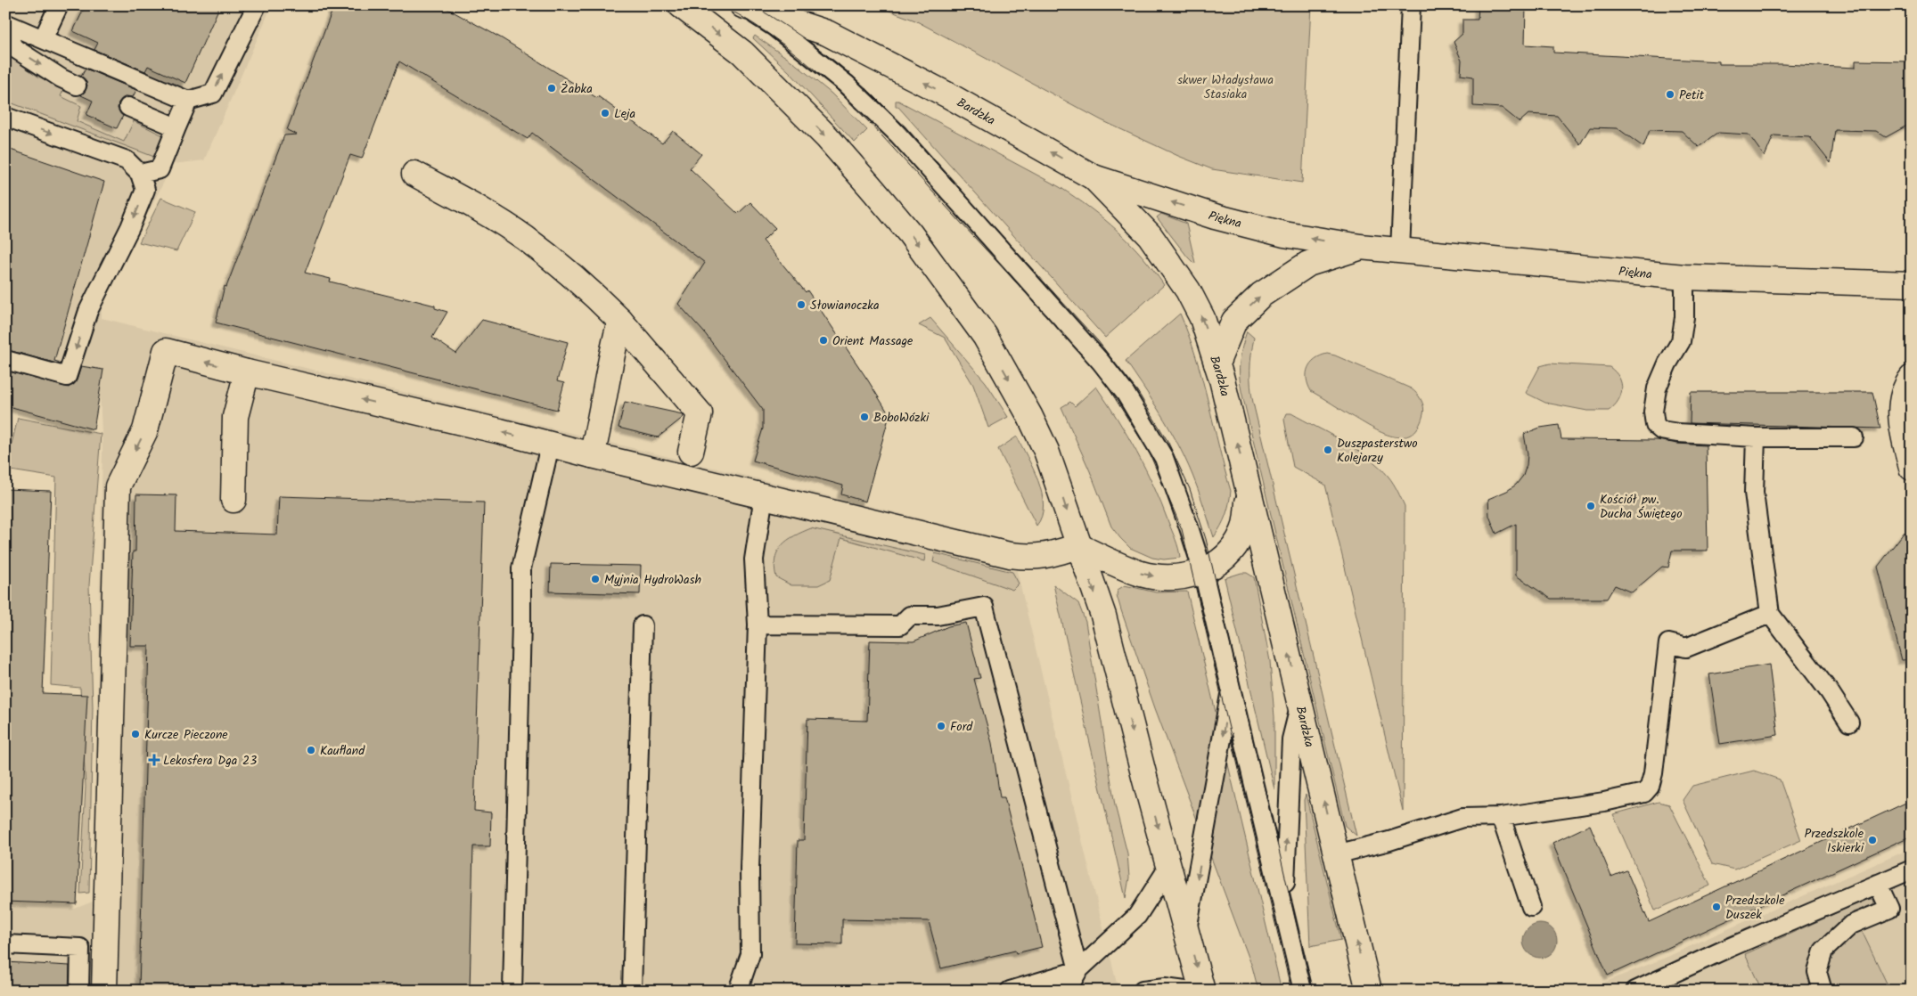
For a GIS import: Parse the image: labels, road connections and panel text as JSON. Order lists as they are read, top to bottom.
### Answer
{
  "streets": {
    "street": ["Bardzka", "Piękna"]
  },
  "crossings": [
    ["Bardzka", "Piękna"]
  ],
  "parks": ["skwer Władysława Stasiaka"],
  "places": {
    "other": [
      "Żabka",
      "Petit",
      "Leja",
      "Słowianoczka",
      "Orient Massage",
      "BoboWózki",
      "Duszpasterstwo Kolejarzy",
      "Kościół pw. Ducha Świętego",
      "Myjnia HydroWash",
      "Ford",
      "Kurcze Pieczone",
      "Kaufland",
      "Przedszkole Iskierki",
      "Przedszkole Duszek"
    ],
    "health": ["Lekosfera Dga 23"]
  }
}
